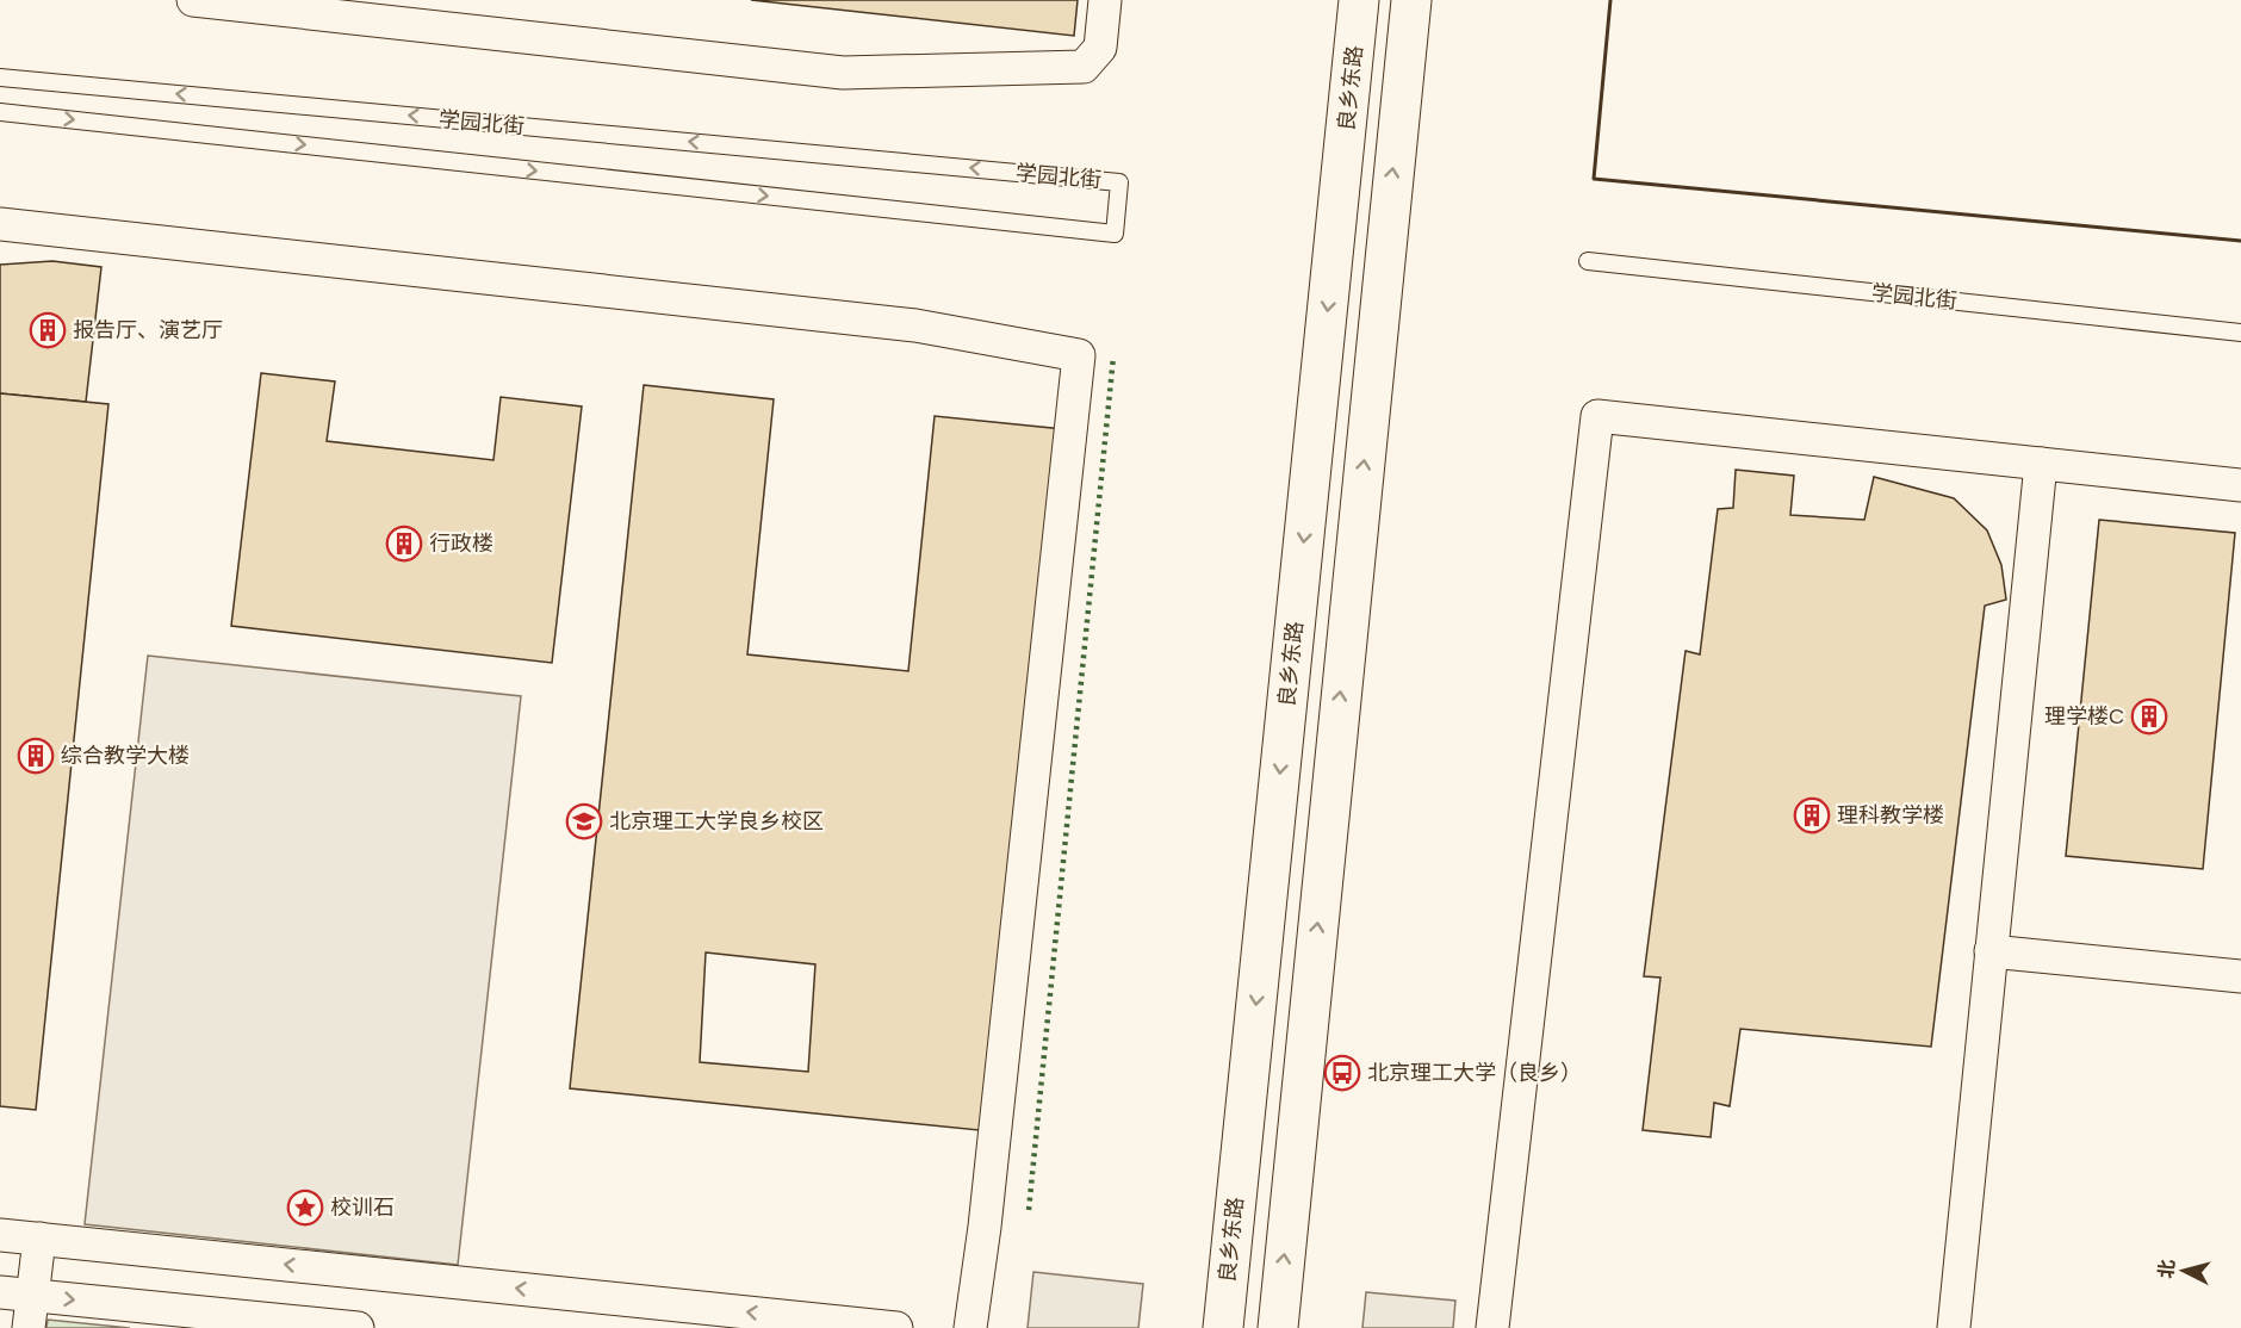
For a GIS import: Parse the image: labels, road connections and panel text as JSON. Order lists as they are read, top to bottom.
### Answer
{
  "streets": {
    "main road": ["良乡东路"],
    "lane": ["学园北街"]
  },
  "places": {
    "building": [
      "报告厅、演艺厅",
      "行政楼",
      "理学楼C",
      "综合教学大楼",
      "理科教学楼"
    ],
    "school or university": ["北京理工大学良乡校区"],
    "bus stop": ["北京理工大学（良乡）"],
    "place": ["校训石"]
  },
  "north": "left"
}
